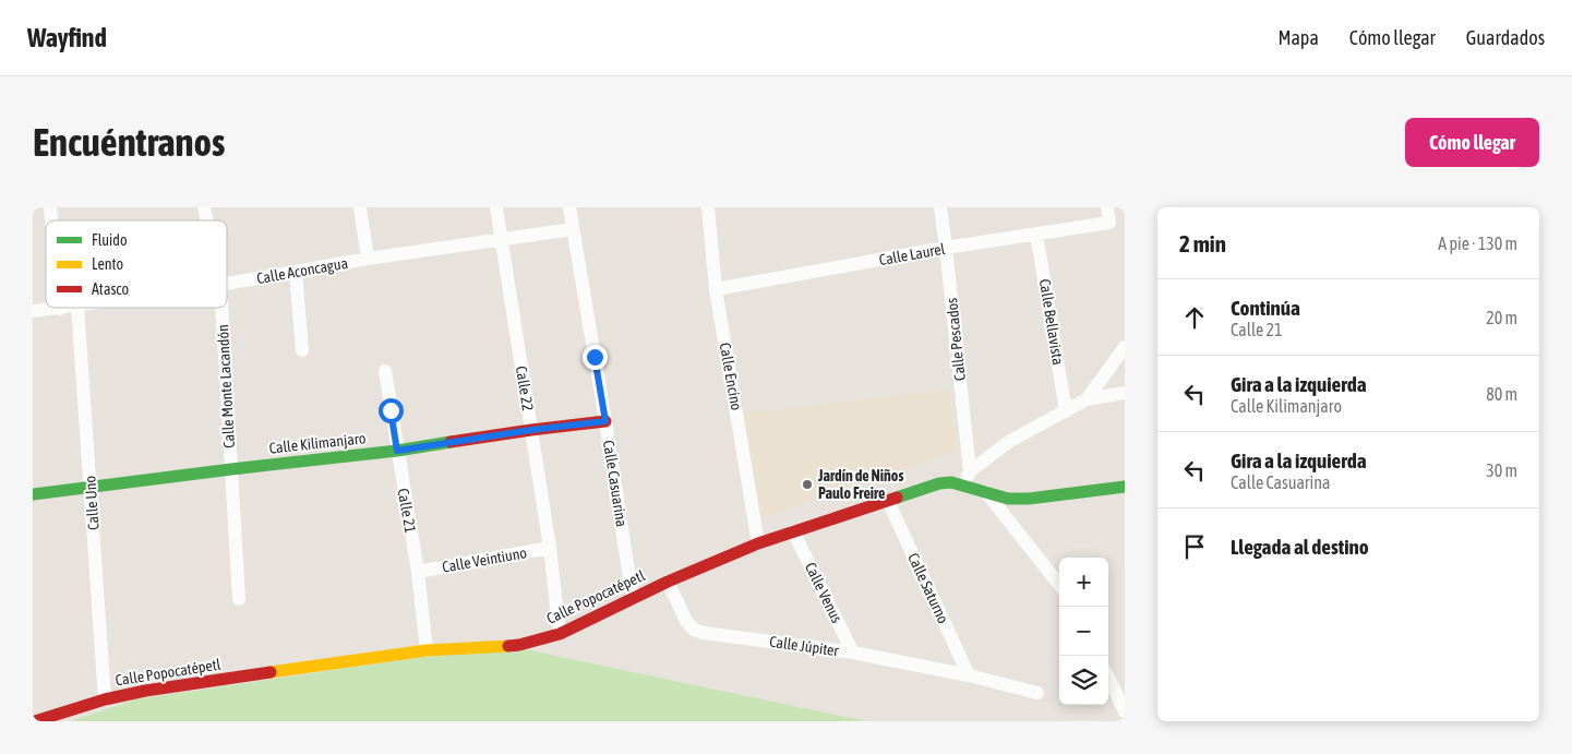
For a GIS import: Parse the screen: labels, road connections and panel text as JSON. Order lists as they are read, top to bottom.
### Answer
{
  "streets": {
    "street": [
      "Calle Laurel",
      "Calle Aconcagua",
      "Calle Bellavista",
      "Calle Pescados",
      "Calle Encino",
      "Calle Monte Lacandón",
      "Calle 22",
      "Calle Kilimanjaro",
      "Calle Casuarina",
      "Calle Uno",
      "Calle 21",
      "Calle Veintiuno",
      "Calle Saturno",
      "Calle Venus",
      "Calle Popocatépetl",
      "Calle Júpiter"
    ]
  },
  "crossings": [
    ["Calle Laurel", "Calle Bellavista"],
    ["Calle Laurel", "Calle Pescados"],
    ["Calle Laurel", "Calle Encino"],
    ["Calle Aconcagua", "Calle 22"],
    ["Calle Aconcagua", "Calle Casuarina"],
    ["Calle Encino", "Calle Popocatépetl"],
    ["Calle Monte Lacandón", "Calle Kilimanjaro"],
    ["Calle 22", "Calle Kilimanjaro"],
    ["Calle 22", "Calle Veintiuno"],
    ["Calle 22", "Calle Popocatépetl"],
    ["Calle Kilimanjaro", "Calle Casuarina"],
    ["Calle Kilimanjaro", "Calle Uno"],
    ["Calle Kilimanjaro", "Calle 21"],
    ["Calle Casuarina", "Calle Popocatépetl"],
    ["Calle Uno", "Calle Popocatépetl"],
    ["Calle 21", "Calle Veintiuno"],
    ["Calle 21", "Calle Popocatépetl"],
    ["Calle Saturno", "Calle Popocatépetl"],
    ["Calle Saturno", "Calle Júpiter"],
    ["Calle Venus", "Calle Popocatépetl"],
    ["Calle Venus", "Calle Júpiter"],
    ["Calle Popocatépetl", "Calle Júpiter"]
  ],
  "places": ["Jardín de Niños Paulo Freire"],
  "legend": ["Fluido", "Lento", "Atasco"],
  "page": {
    "header": "Wayfind",
    "nav": ["Mapa", "Cómo llegar", "Guardados"],
    "buttons": "Cómo llegar",
    "title": "Encuéntranos",
    "heading": ["2 min", "A pie · 130 m"],
    "list": [
      ["Continúa", "Calle 21", "20 m"],
      ["Gira a la izquierda", "Calle Kilimanjaro", "80 m"],
      ["Gira a la izquierda", "Calle Casuarina", "30 m"],
      "Llegada al destino"
    ],
    "map_buttons": ["+", "−"]
  }
}
